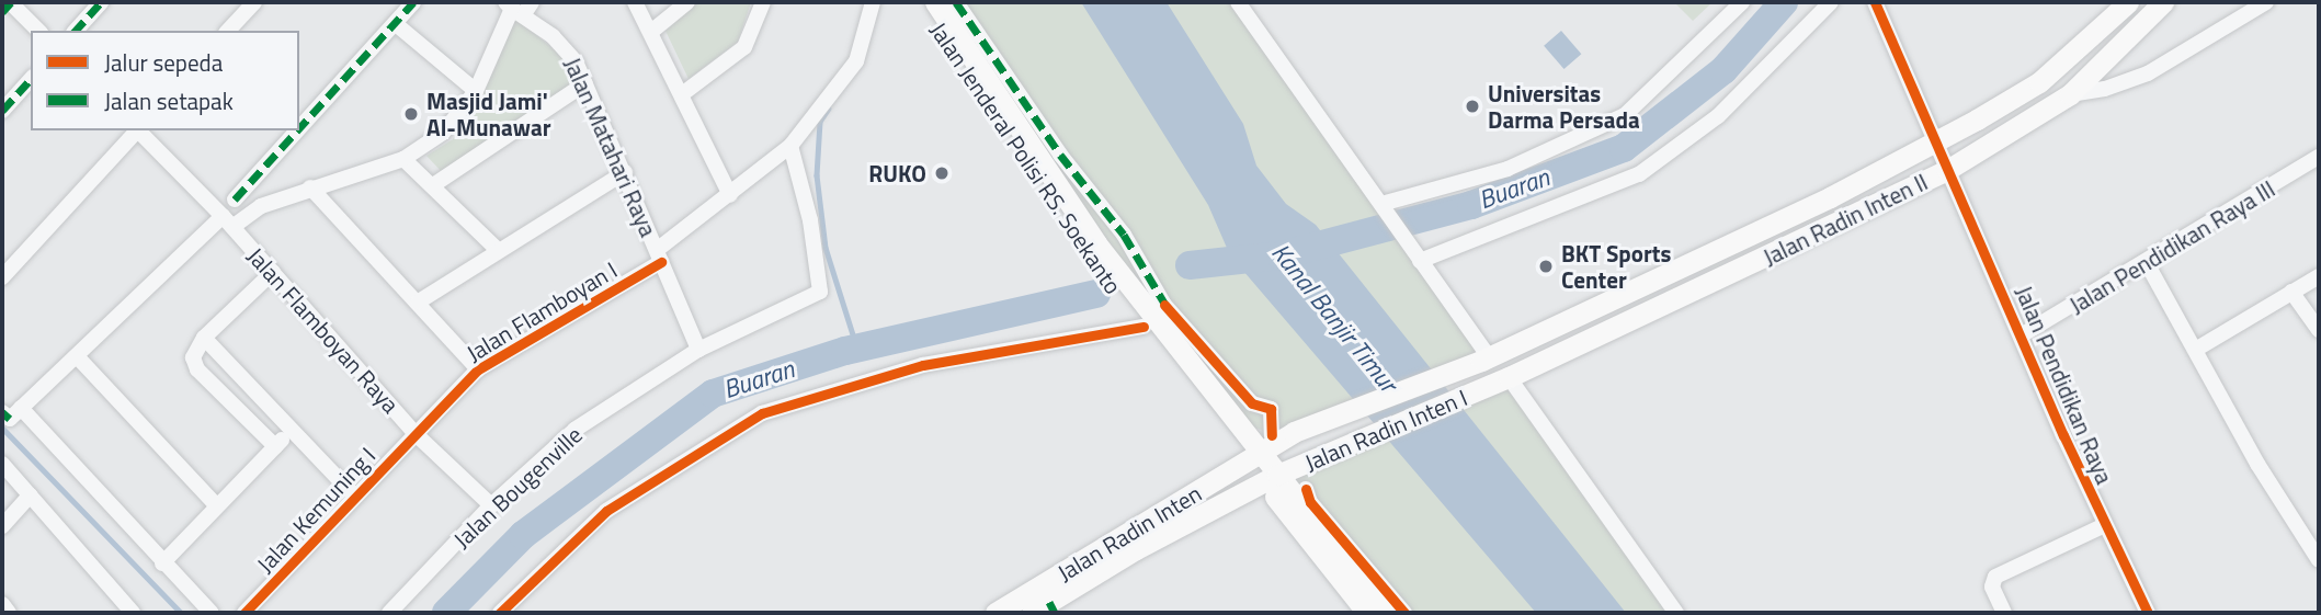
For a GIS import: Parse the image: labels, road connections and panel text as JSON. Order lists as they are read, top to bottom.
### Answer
{
  "streets": {
    "main road": [
      "Jalan Jenderal Polisi RS. Soekanto",
      "Jalan Radin Inten II",
      "Jalan Radin Inten I",
      "Jalan Radin Inten"
    ],
    "street": [
      "Jalan Matahari Raya",
      "Jalan Pendidikan Raya III",
      "Jalan Flamboyan I",
      "Jalan Flamboyan Raya",
      "Jalan Pendidikan Raya",
      "Jalan Bougenville",
      "Jalan Kemuning I"
    ]
  },
  "crossings": [
    ["Jalan Matahari Raya", "Jalan Flamboyan I"],
    ["Jalan Matahari Raya", "Jalan Bougenville"],
    ["Jalan Jenderal Polisi RS. Soekanto", "Jalan Radin Inten I"],
    ["Jalan Jenderal Polisi RS. Soekanto", "Jalan Radin Inten"],
    ["Jalan Radin Inten II", "Jalan Pendidikan Raya"],
    ["Jalan Radin Inten II", "Jalan Radin Inten I"],
    ["Jalan Pendidikan Raya III", "Jalan Pendidikan Raya"],
    ["Jalan Flamboyan I", "Jalan Flamboyan Raya"],
    ["Jalan Flamboyan I", "Jalan Kemuning I"],
    ["Jalan Flamboyan Raya", "Jalan Bougenville"],
    ["Jalan Flamboyan Raya", "Jalan Kemuning I"],
    ["Jalan Radin Inten I", "Jalan Radin Inten"]
  ],
  "water": ["Buaran", "Kanal Banjir Timur"],
  "places": [
    "Universitas Darma Persada",
    "Masjid Jami' Al-Munawar",
    "RUKO",
    "BKT Sports Center"
  ],
  "legend": ["Jalur sepeda", "Jalan setapak"]
}
